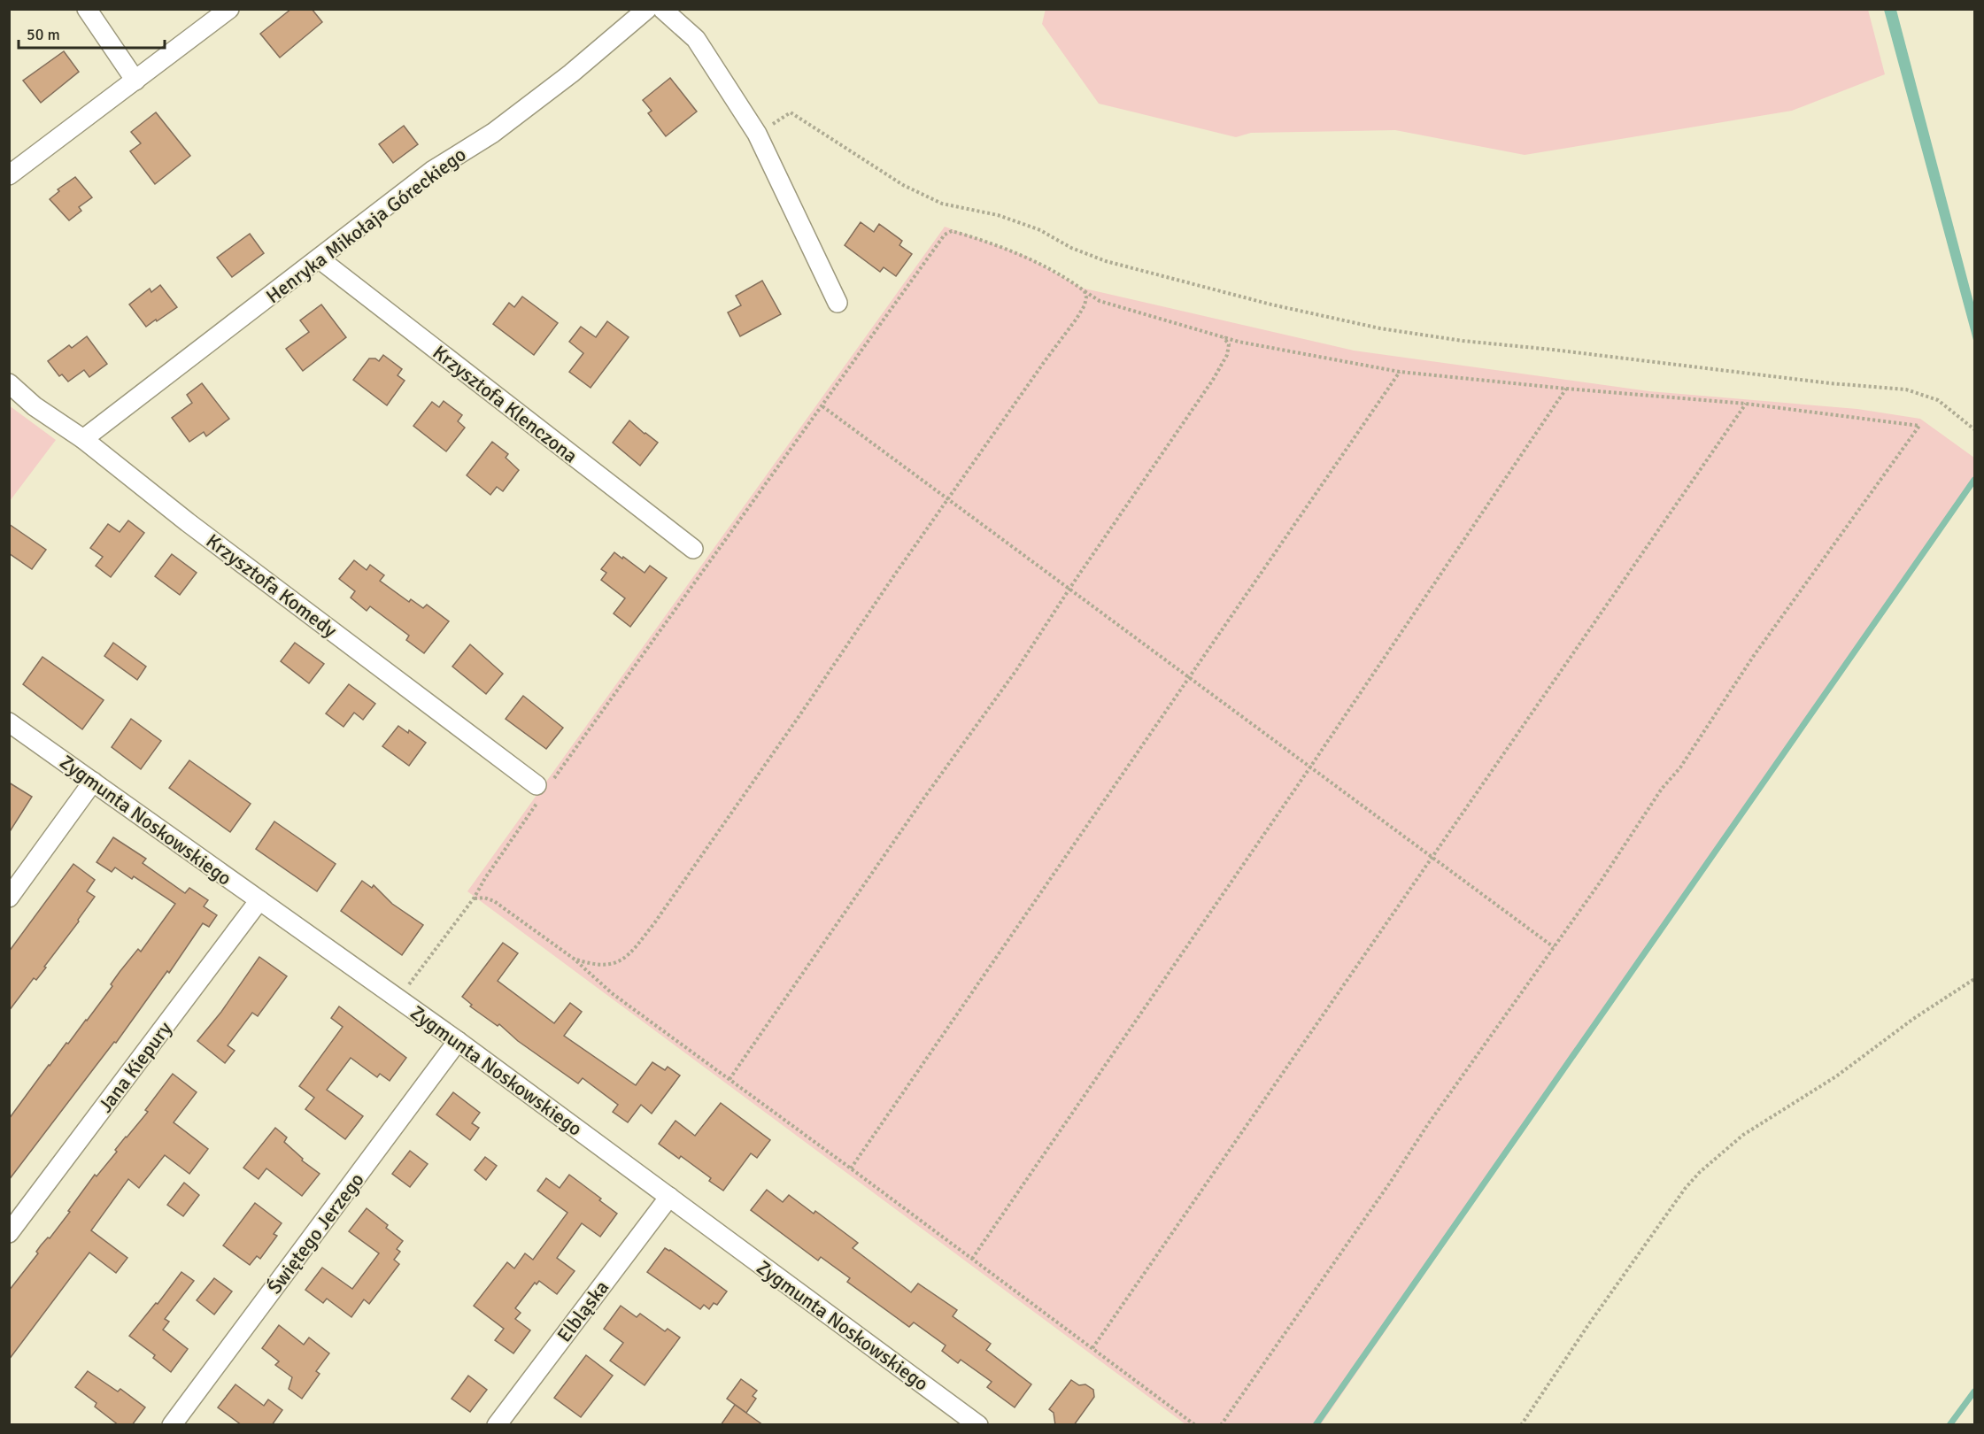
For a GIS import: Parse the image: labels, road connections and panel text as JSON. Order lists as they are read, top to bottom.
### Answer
{
  "streets": {
    "street": [
      "Henryka Mikołaja Góreckiego",
      "Krzysztofa Klenczona",
      "Krzysztofa Komedy",
      "Zygmunta Noskowskiego",
      "Jana Kiepury",
      "Świętego Jerzego",
      "Elbląska"
    ]
  },
  "crossings": [
    ["Henryka Mikołaja Góreckiego", "Krzysztofa Klenczona"],
    ["Henryka Mikołaja Góreckiego", "Krzysztofa Komedy"],
    ["Zygmunta Noskowskiego", "Jana Kiepury"],
    ["Zygmunta Noskowskiego", "Świętego Jerzego"],
    ["Zygmunta Noskowskiego", "Elbląska"]
  ],
  "scale_bar": "50 m"
}
